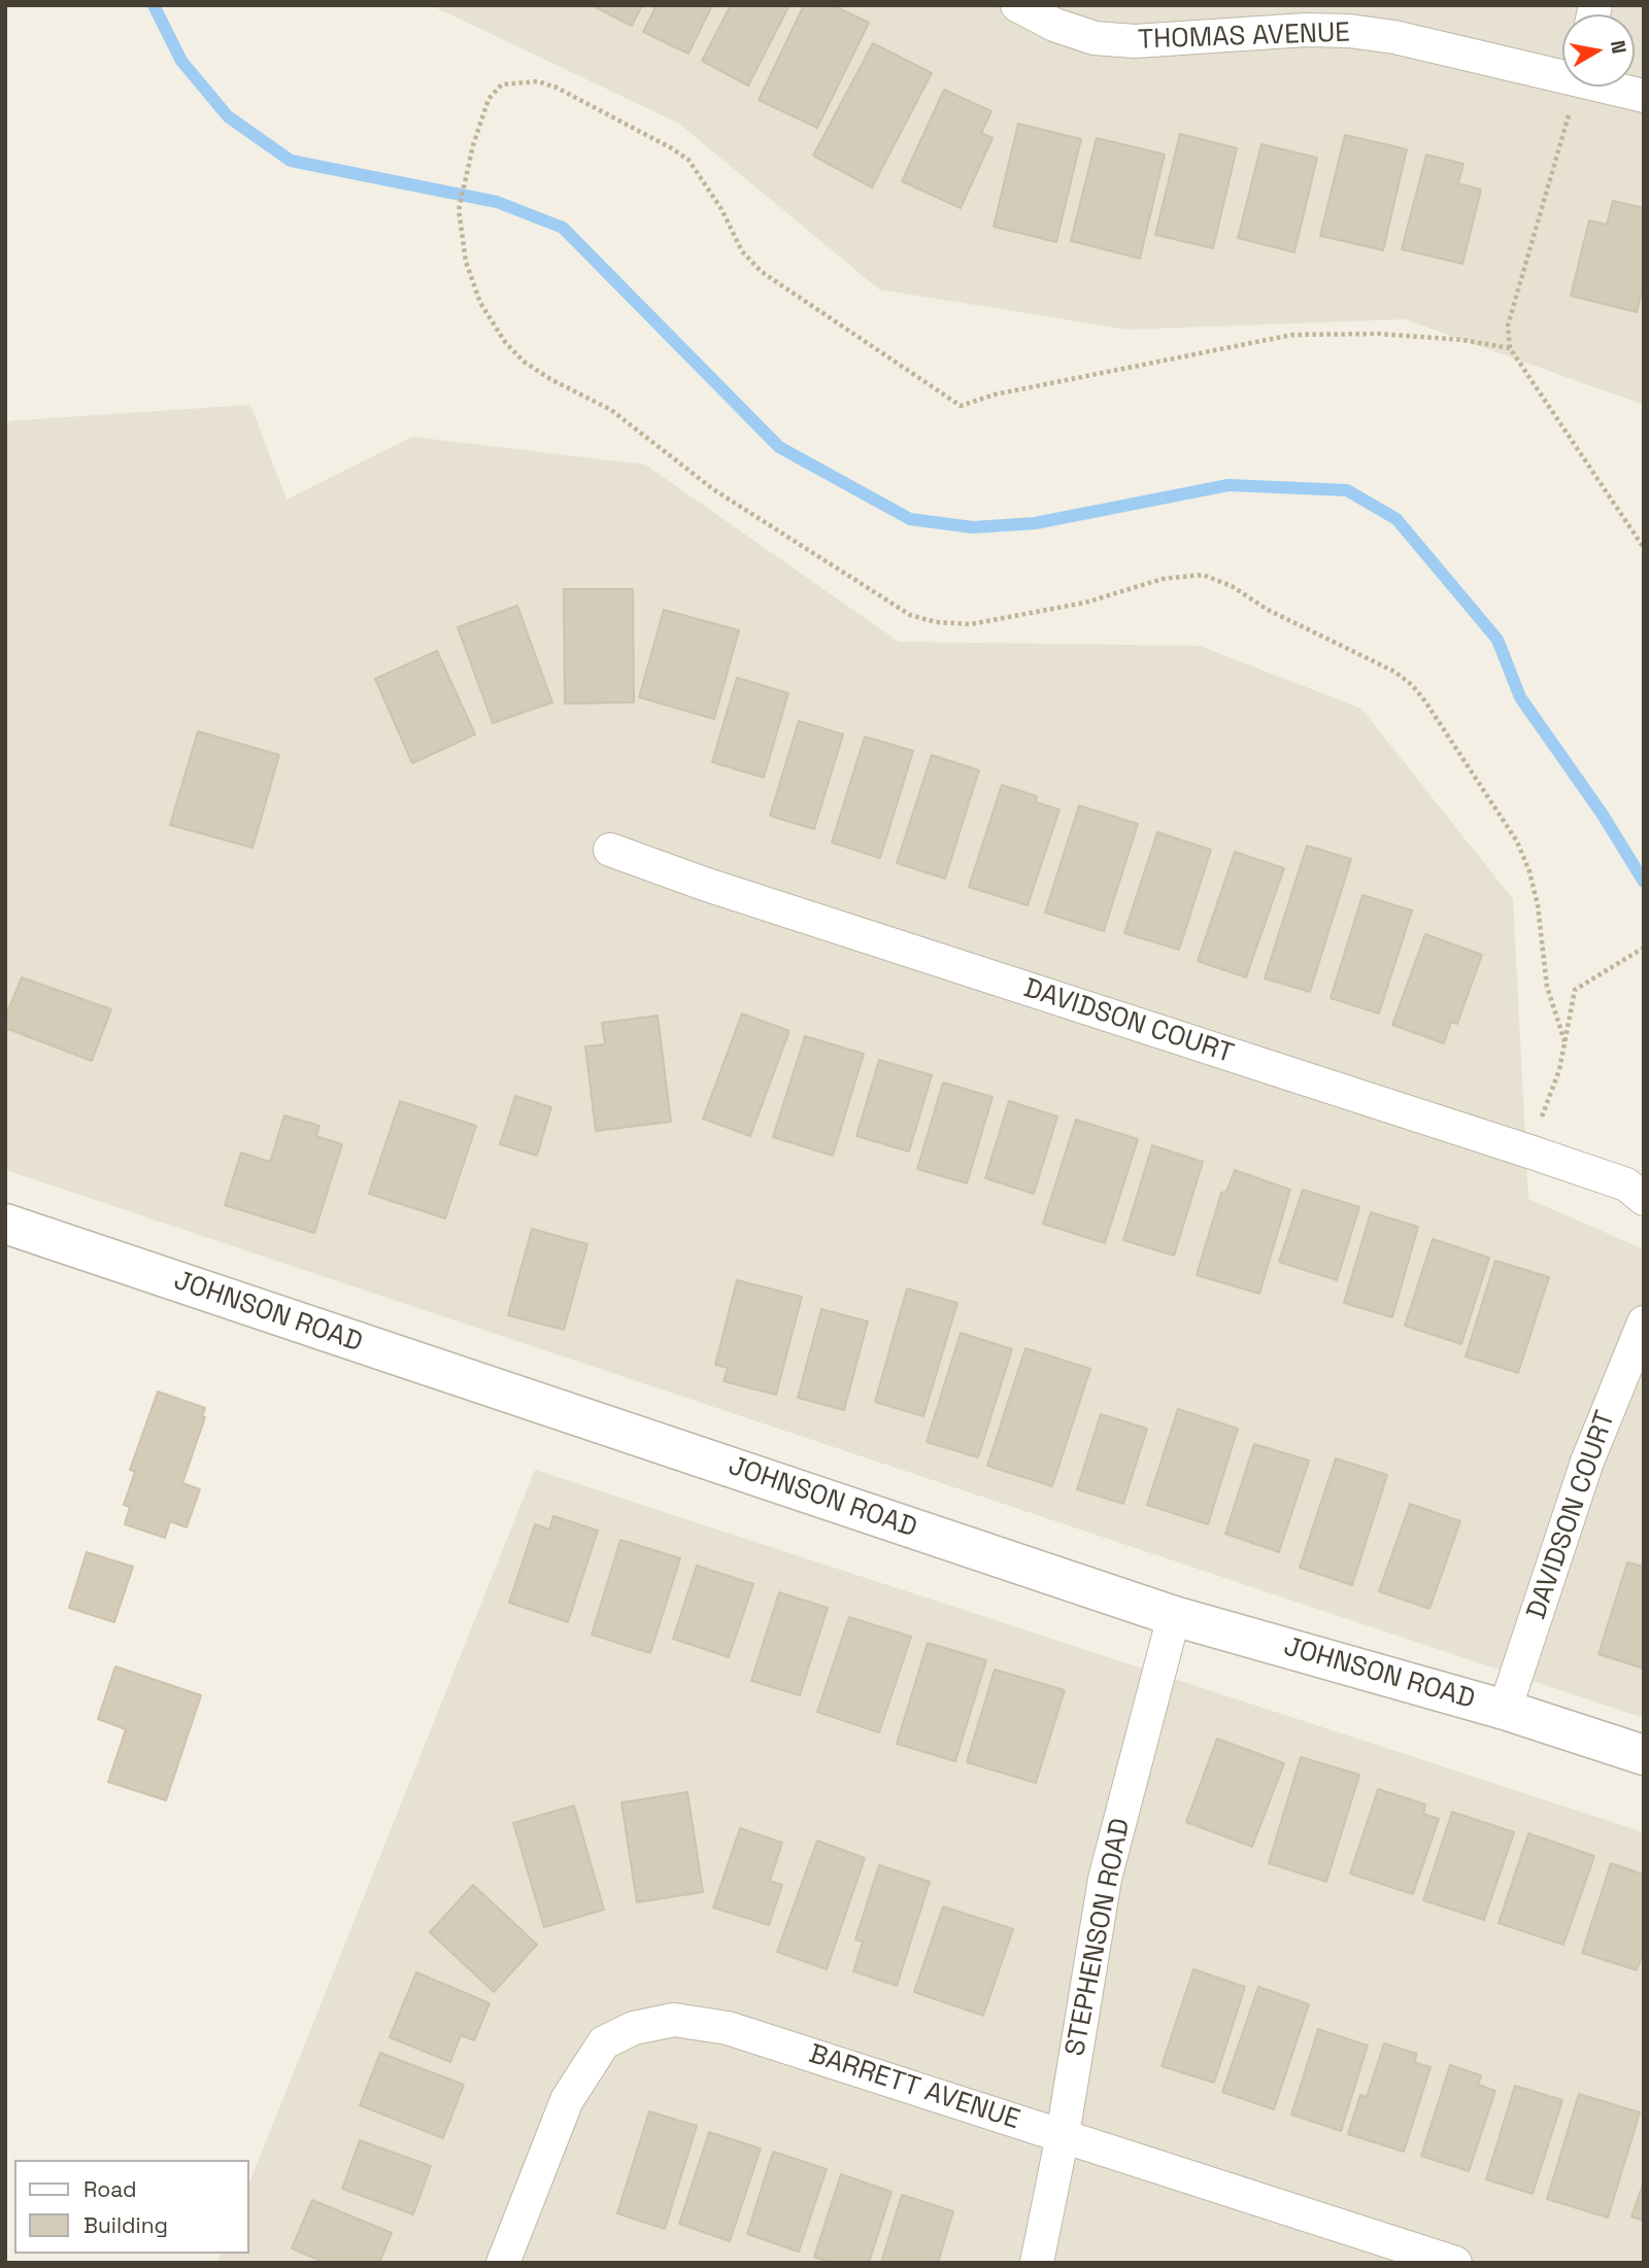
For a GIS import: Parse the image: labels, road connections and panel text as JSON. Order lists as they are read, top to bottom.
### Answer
{
  "streets": {
    "street": [
      "THOMAS AVENUE",
      "DAVIDSON COURT",
      "JOHNSON ROAD",
      "STEPHENSON ROAD",
      "BARRETT AVENUE"
    ]
  },
  "crossings": [
    ["DAVIDSON COURT", "JOHNSON ROAD"],
    ["JOHNSON ROAD", "STEPHENSON ROAD"],
    ["STEPHENSON ROAD", "BARRETT AVENUE"]
  ],
  "legend": ["Road", "Building"],
  "north": "right"
}
